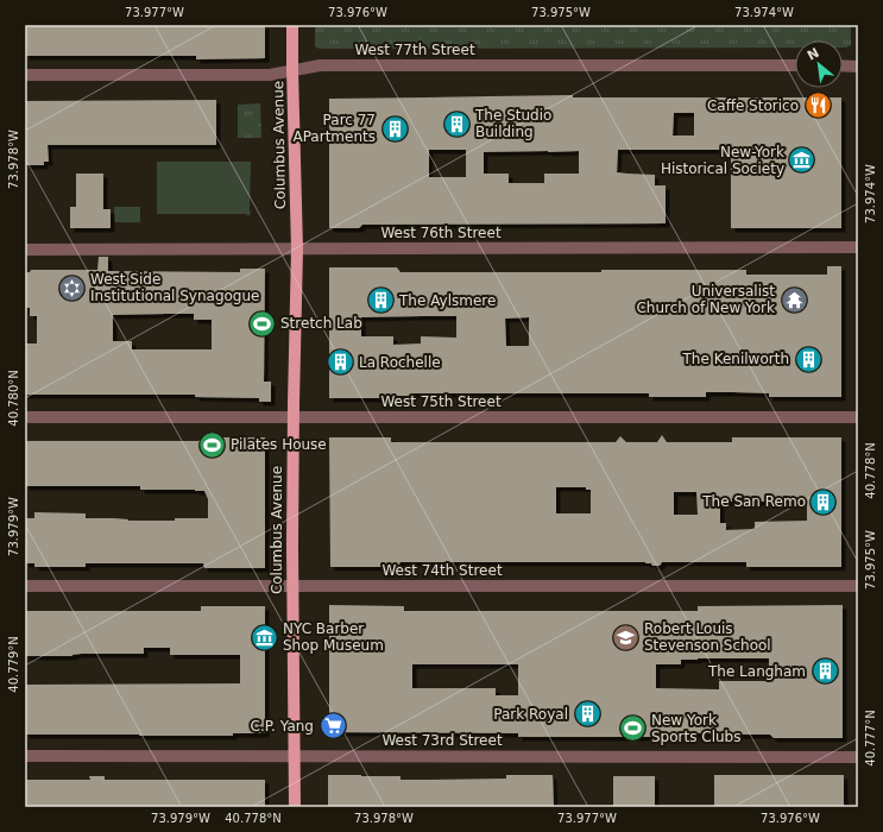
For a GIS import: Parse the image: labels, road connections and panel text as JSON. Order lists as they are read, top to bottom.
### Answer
{
  "streets": {
    "main road": ["Columbus Avenue"],
    "street": [
      "West 77th Street",
      "West 76th Street",
      "West 75th Street",
      "West 74th Street",
      "West 73rd Street"
    ]
  },
  "crossings": [
    ["West 77th Street", "Columbus Avenue"],
    ["Columbus Avenue", "West 76th Street"],
    ["Columbus Avenue", "West 75th Street"],
    ["Columbus Avenue", "West 74th Street"],
    ["Columbus Avenue", "West 73rd Street"]
  ],
  "places": {
    "restaurant": ["Caffe Storico"],
    "building": [
      "The Studio Building",
      "Parc 77 APartments",
      "The Aylsmere",
      "The Kenilworth",
      "La Rochelle",
      "The San Remo",
      "The Langham",
      "Park Royal"
    ],
    "museum": ["New-York Historical Society", "NYC Barber Shop Museum"],
    "synagogue": ["West Side Institutional Synagogue"],
    "temple": ["Universalist Church of New York"],
    "sports": ["Stretch Lab", "Pilates House", "New York Sports Clubs"],
    "school or university": ["Robert Louis Stevenson School"],
    "supermarket": ["C.P. Yang"]
  },
  "north": "top left",
  "coordinates": [
    "73.977°W",
    "73.976°W",
    "73.975°W",
    "73.974°W",
    "73.978°W",
    "40.780°N",
    "40.778°N",
    "73.979°W",
    "40.779°N",
    "40.777°N"
  ]
}
